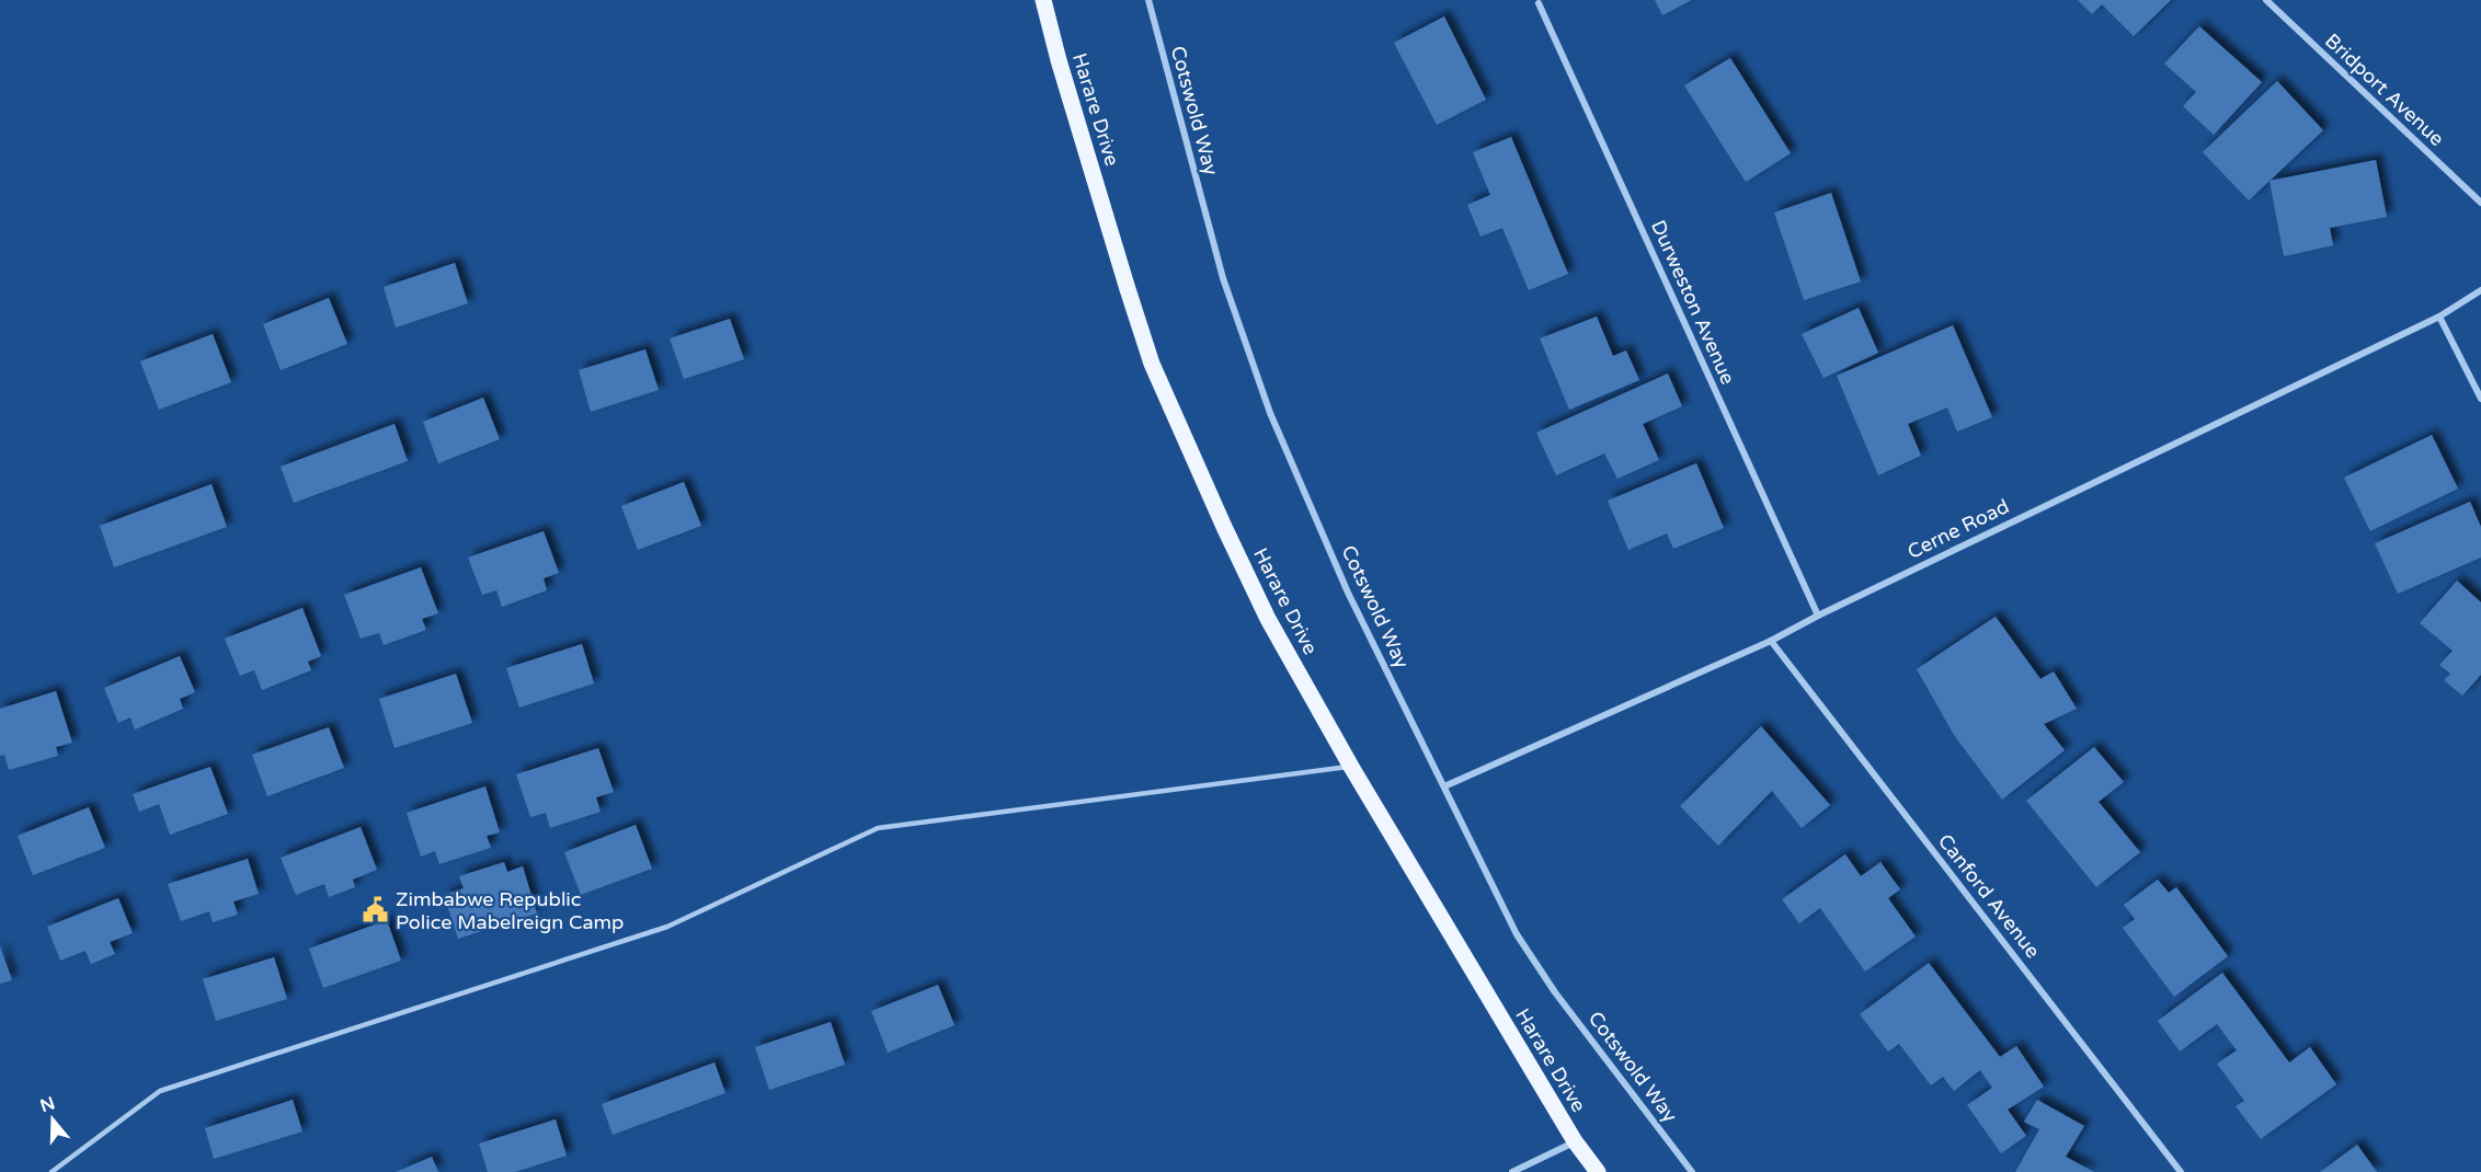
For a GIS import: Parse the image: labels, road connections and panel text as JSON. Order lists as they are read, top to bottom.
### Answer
{
  "streets": {
    "main road": ["Harare Drive"],
    "street": [
      "Bridport Avenue",
      "Cotswold Way",
      "Durweston Avenue",
      "Cerne Road",
      "Canford Avenue"
    ]
  },
  "crossings": [
    ["Cotswold Way", "Cerne Road"],
    ["Durweston Avenue", "Cerne Road"],
    ["Cerne Road", "Canford Avenue"]
  ],
  "places": {
    "public building": ["Zimbabwe Republic Police Mabelreign Camp"]
  },
  "north": "top"
}
